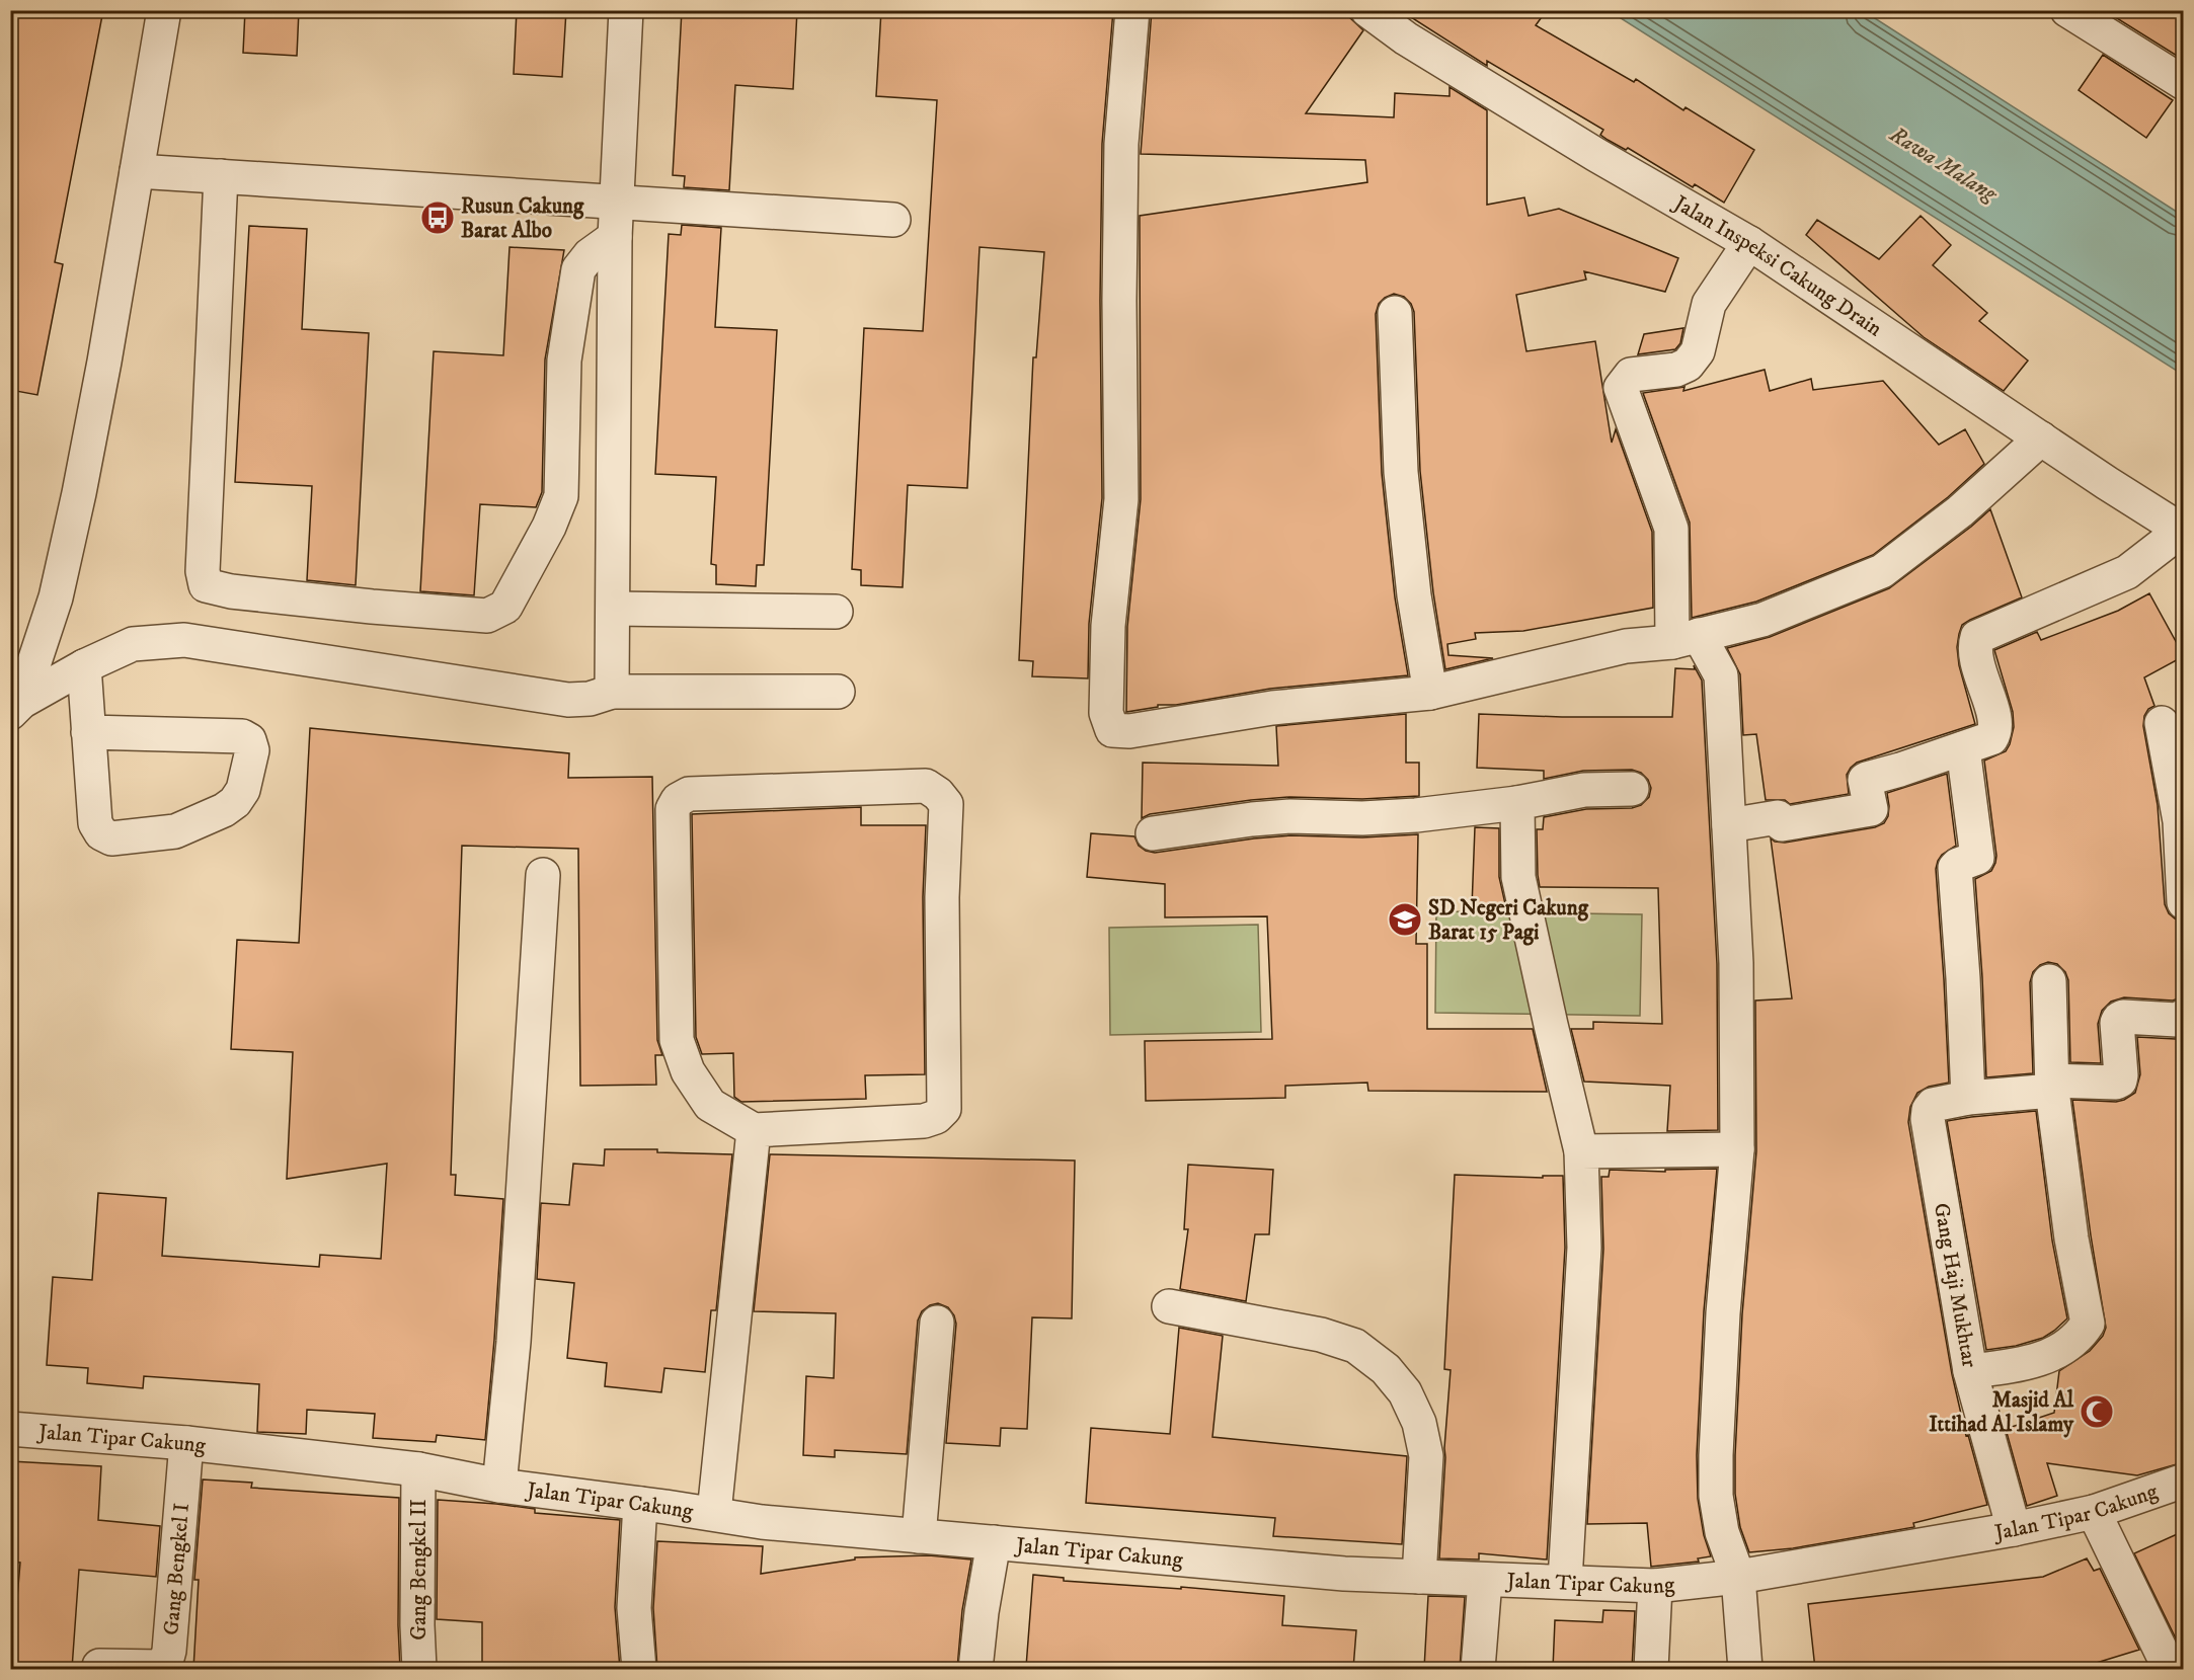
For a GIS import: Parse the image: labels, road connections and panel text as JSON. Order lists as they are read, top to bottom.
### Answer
{
  "streets": {
    "street": [
      "Jalan Inspeksi Cakung Drain",
      "Gang Haji Mukhtar",
      "Jalan Tipar Cakung",
      "Gang Bengkel I",
      "Gang Bengkel II"
    ]
  },
  "crossings": [
    ["Gang Haji Mukhtar", "Jalan Tipar Cakung"],
    ["Jalan Tipar Cakung", "Gang Bengkel I"],
    ["Jalan Tipar Cakung", "Gang Bengkel II"]
  ],
  "water": ["Rawa Malang"],
  "places": {
    "bus stop": ["Rusun Cakung Barat Albo"],
    "school or university": ["SD Negeri Cakung Barat 15 Pagi"],
    "mosque": ["Masjid Al Ittihad Al Islamy"]
  }
}
